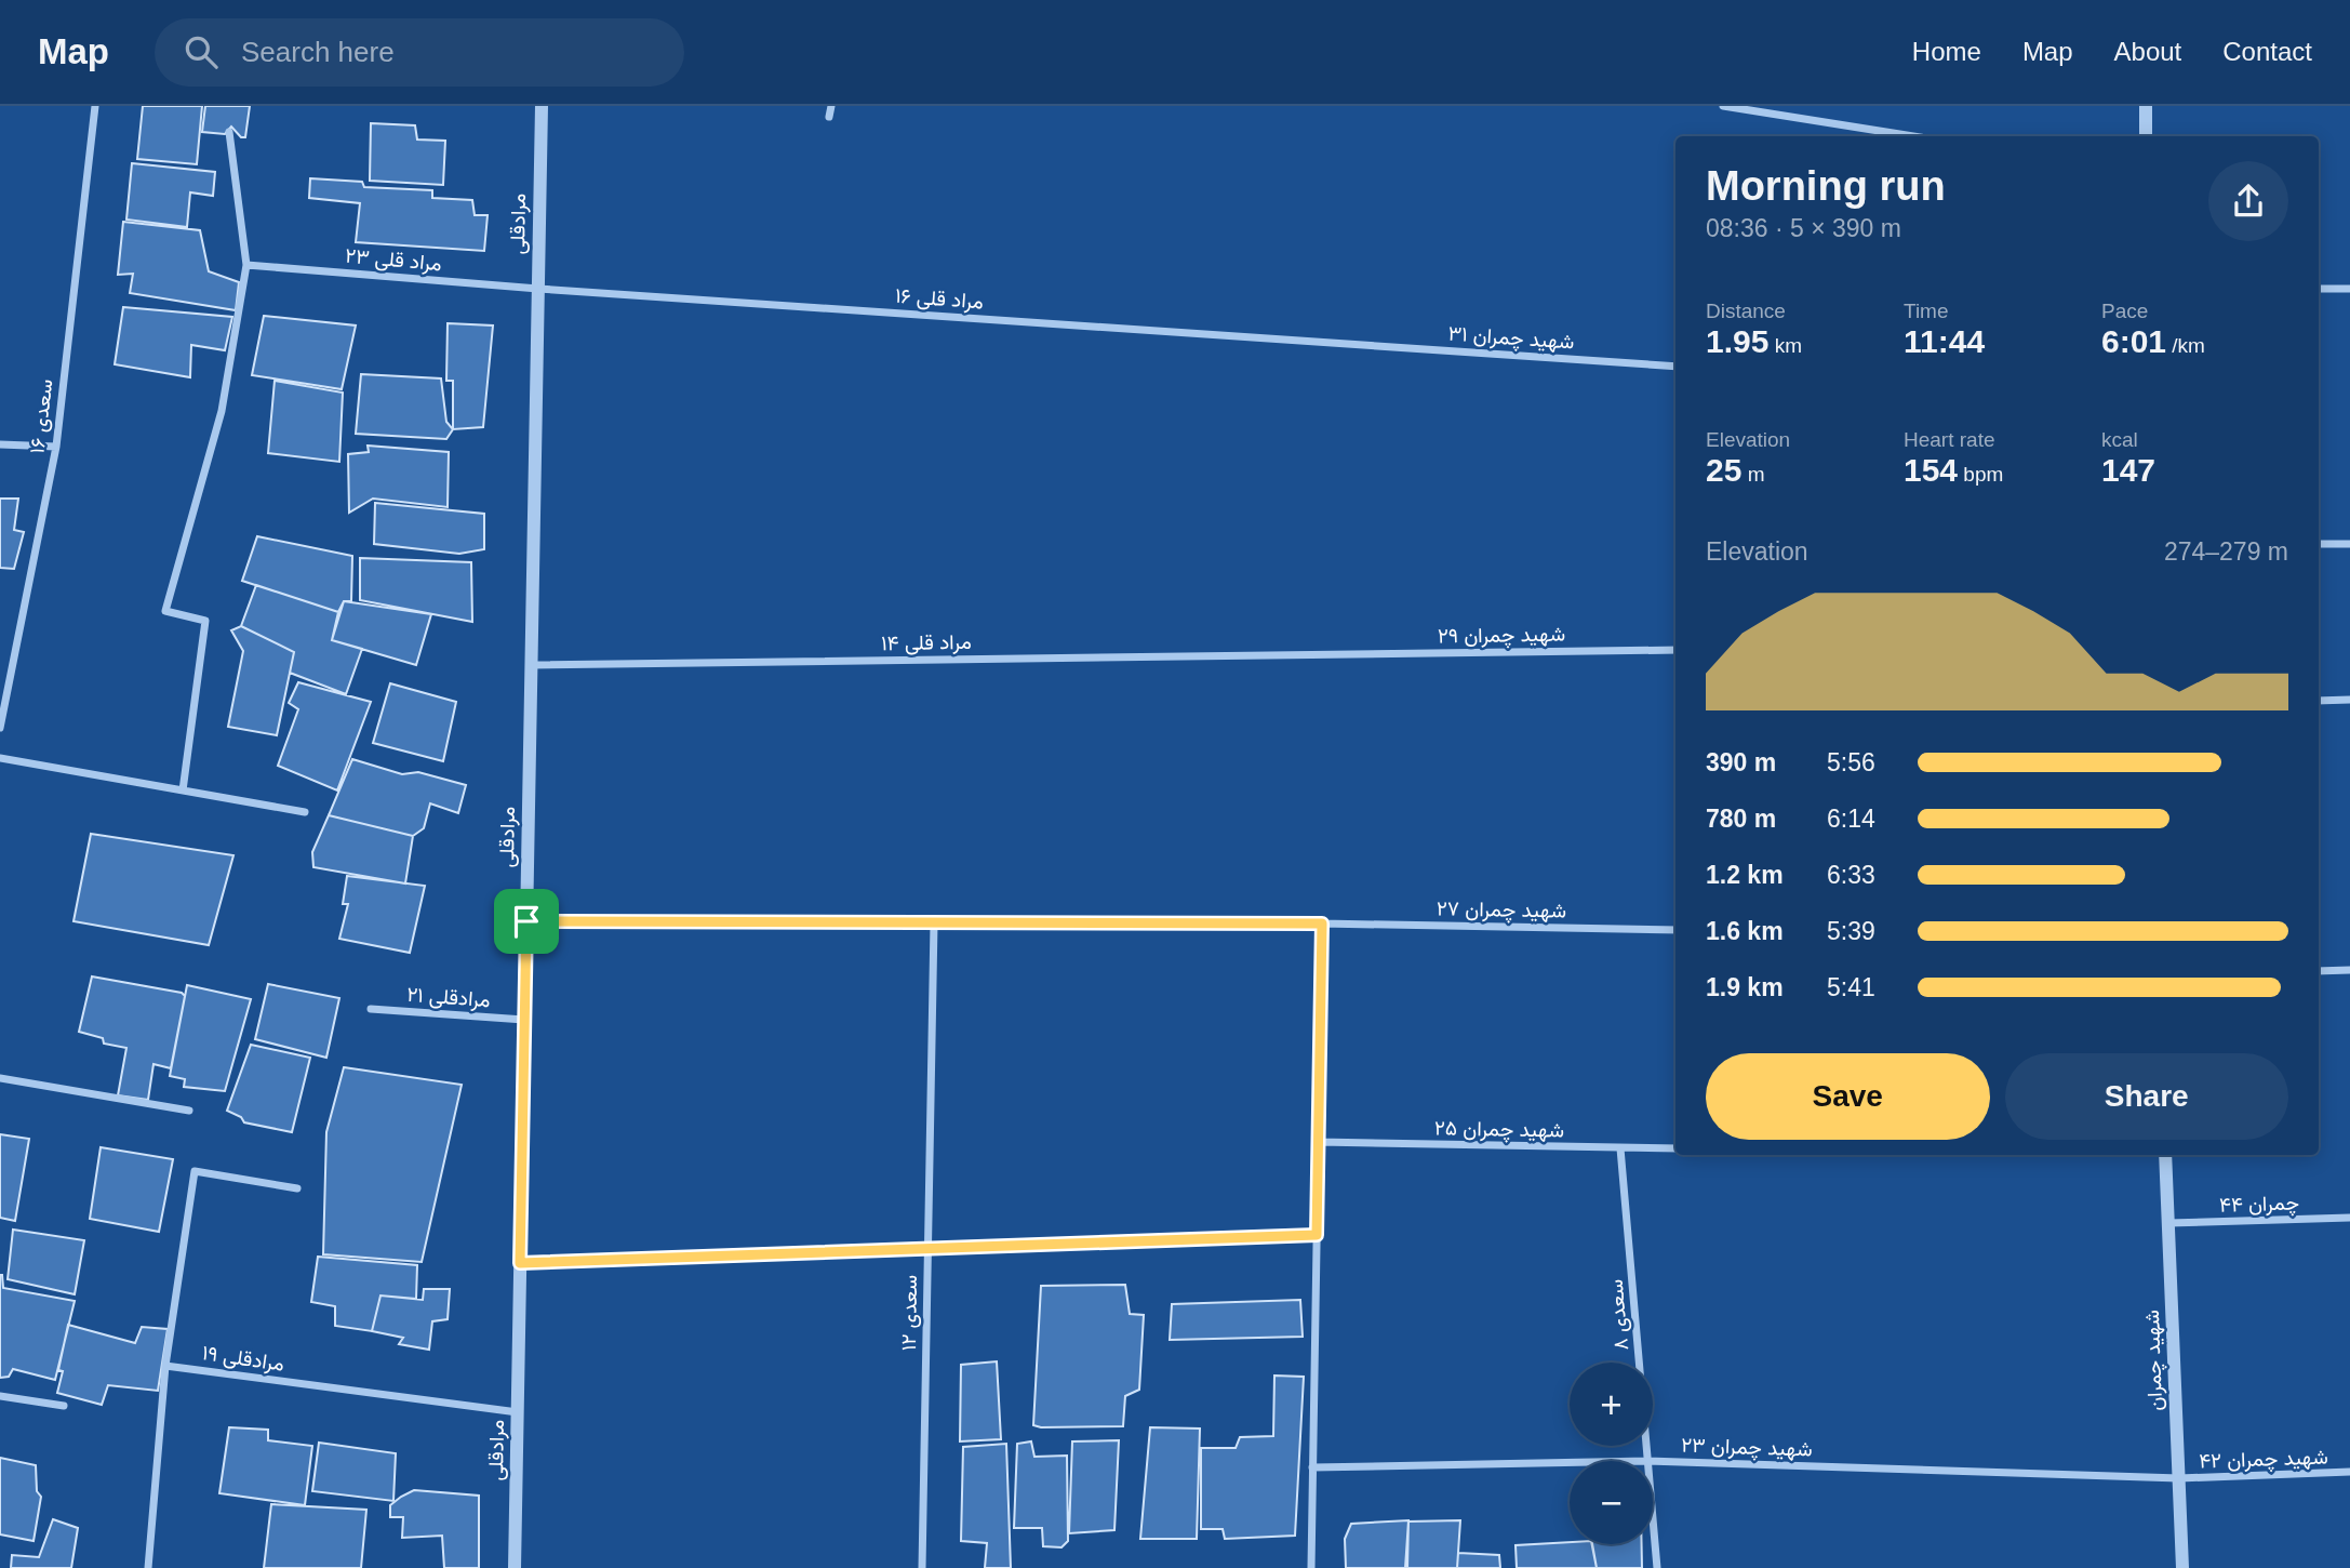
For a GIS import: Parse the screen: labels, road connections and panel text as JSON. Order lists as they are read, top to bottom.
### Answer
{
  "streets": {
    "street": [
      "مرادقلی",
      "مراد قلی ۲۳",
      "مراد قلی ۱۶",
      "شهید چمران ۳۱",
      "سعدی ۱۶",
      "شهید چمران ۲۹",
      "مراد قلی ۱۴",
      "شهید چمران ۲۷",
      "مرادقلی ۲۱",
      "شهید چمران ۲۵",
      "چمران ۴۴",
      "سعدی ۱۲",
      "سعدی ۸",
      "مرادقلی ۱۹",
      "شهید چمران",
      "شهید چمران ۲۳",
      "شهید چمران ۴۲"
    ]
  },
  "crossings": [
    ["مرادقلی", "مراد قلی ۲۳"],
    ["مرادقلی", "مراد قلی ۱۶"],
    ["مرادقلی", "مراد قلی ۱۴"],
    ["مرادقلی", "شهید چمران ۲۷"],
    ["مرادقلی", "مرادقلی ۲۱"],
    ["مرادقلی", "مرادقلی ۱۹"],
    ["مراد قلی ۲۳", "مراد قلی ۱۶"],
    ["مراد قلی ۱۶", "شهید چمران ۳۱"],
    ["شهید چمران ۲۹", "مراد قلی ۱۴"],
    ["شهید چمران ۲۷", "سعدی ۱۲"],
    ["شهید چمران ۲۵", "سعدی ۸"],
    ["چمران ۴۴", "شهید چمران"],
    ["شهید چمران", "شهید چمران ۲۳"],
    ["شهید چمران", "شهید چمران ۴۲"],
    ["شهید چمران ۲۳", "شهید چمران ۴۲"]
  ],
  "page": {
    "header": "Map",
    "search": "Search here",
    "nav": [
      "Home",
      "Map",
      "About",
      "Contact"
    ],
    "heading": ["Morning run", "08:36 · 5 × 390 m"],
    "stats": [
      ["Distance", "1.95 km"],
      ["Time", "11:44"],
      ["Pace", "6:01 /km"],
      ["Elevation", "25 m"],
      ["Heart rate", "154 bpm"],
      ["kcal", "147"]
    ],
    "chart": ["Elevation", "274–279 m"],
    "list": [
      {
        "name": "390 m",
        "note": "5:56"
      },
      {
        "name": "780 m",
        "note": "6:14"
      },
      {
        "name": "1.2 km",
        "note": "6:33"
      },
      {
        "name": "1.6 km",
        "note": "5:39"
      },
      {
        "name": "1.9 km",
        "note": "5:41"
      }
    ],
    "buttons": ["Save", "Share"],
    "map_buttons": ["+", "−"]
  }
}
